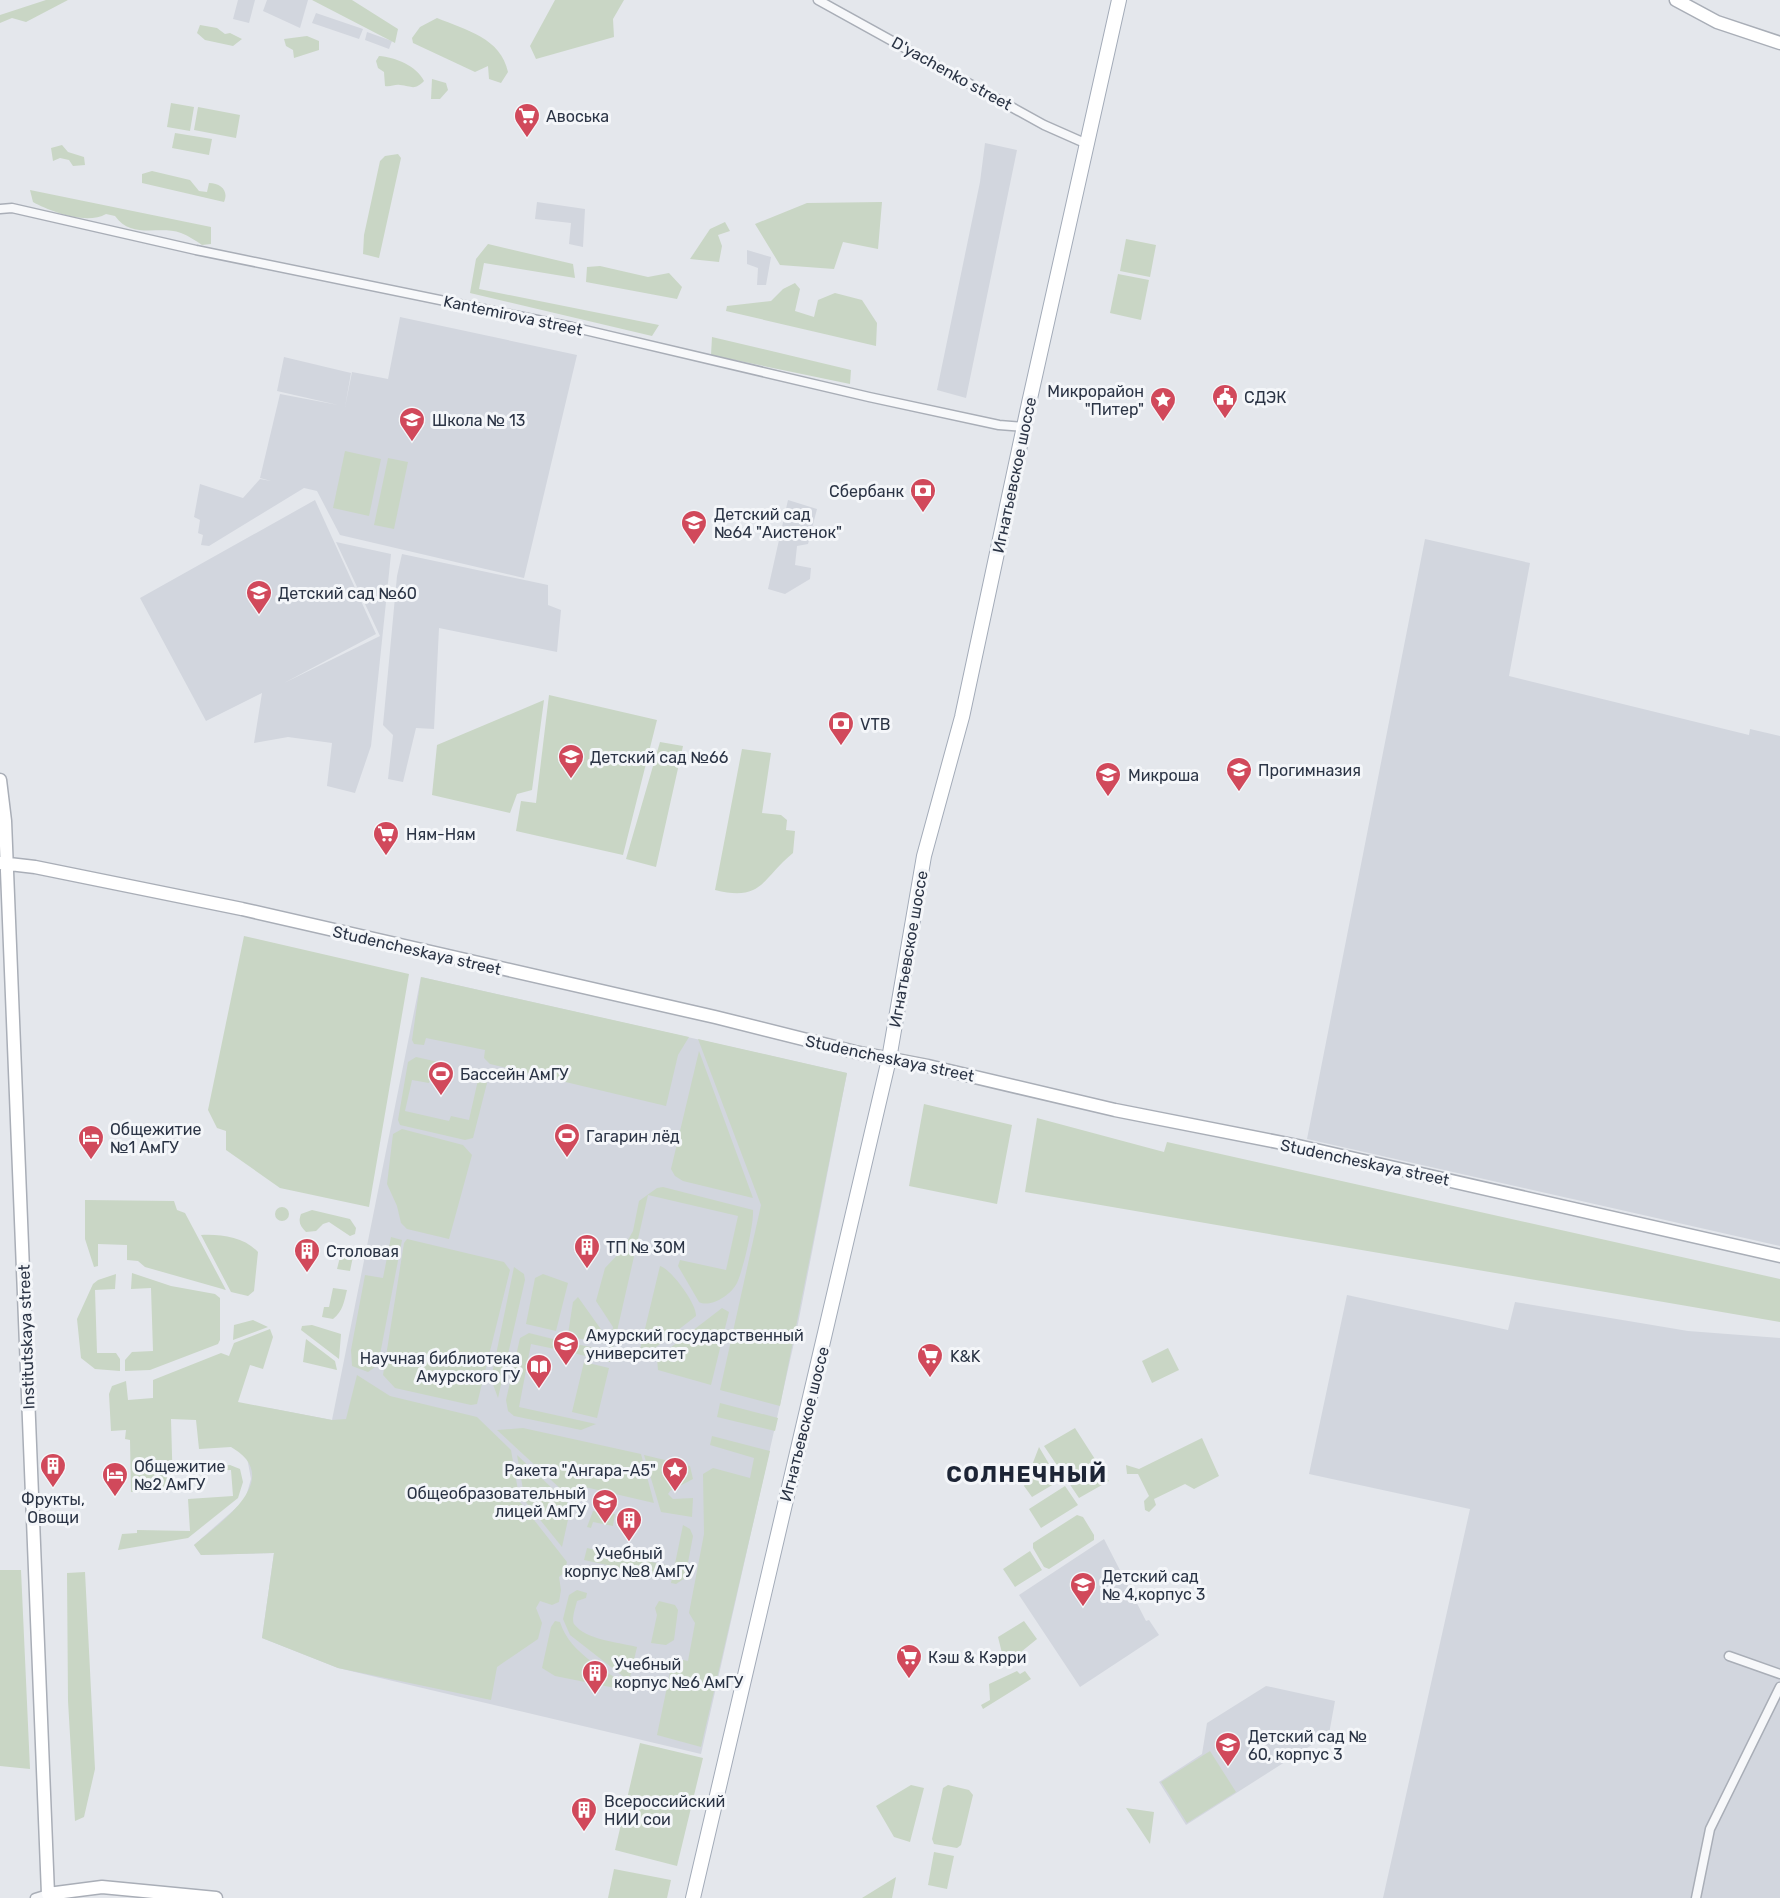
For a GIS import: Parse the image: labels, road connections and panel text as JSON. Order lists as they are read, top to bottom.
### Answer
{
  "streets": {
    "main road": ["Игнатьевское шоссе", "Studencheskaya street", "Institutskaya street"],
    "street": ["D'yachenko street", "Kantemirova street"]
  },
  "crossings": [
    ["D'yachenko street", "Игнатьевское шоссе"],
    ["Kantemirova street", "Игнатьевское шоссе"],
    ["Игнатьевское шоссе", "Studencheskaya street"],
    ["Studencheskaya street", "Institutskaya street"]
  ],
  "districts": ["СОЛНЕЧНЫЙ"],
  "places": {
    "supermarket": [
      "Авоська",
      "Ням-Ням",
      "K&K",
      "Кэш & Кэрри"
    ],
    "public building": ["СДЭК"],
    "place": ["Микрорайон \"Питер\"", "Ракета \"Ангара-А5\""],
    "school or university": [
      "Школа № 13",
      "Детский сад №64 \"Аистенок\"",
      "Детский сад №60",
      "Детский сад №66",
      "Прогимназия",
      "Микроша",
      "Амурский государственный университет",
      "Общеобразовательный лицей АмГУ",
      "Детский сад № 4,корпус 3",
      "Детский сад № 60, корпус 3"
    ],
    "bank": ["Сбербанк", "VTB"],
    "sports": ["Бассейн АмГУ", "Гагарин лёд"],
    "hotel": ["Общежитие №1 АмГУ", "Общежитие №2 АмГУ"],
    "building": [
      "ТП № 30М",
      "Столовая",
      "Фрукты, Овощи",
      "Учебный корпус №8 АмГУ",
      "Учебный корпус №6 АмГУ",
      "Всероссийский НИИ сои"
    ],
    "library": ["Научная библиотека Амурского ГУ"]
  }
}
